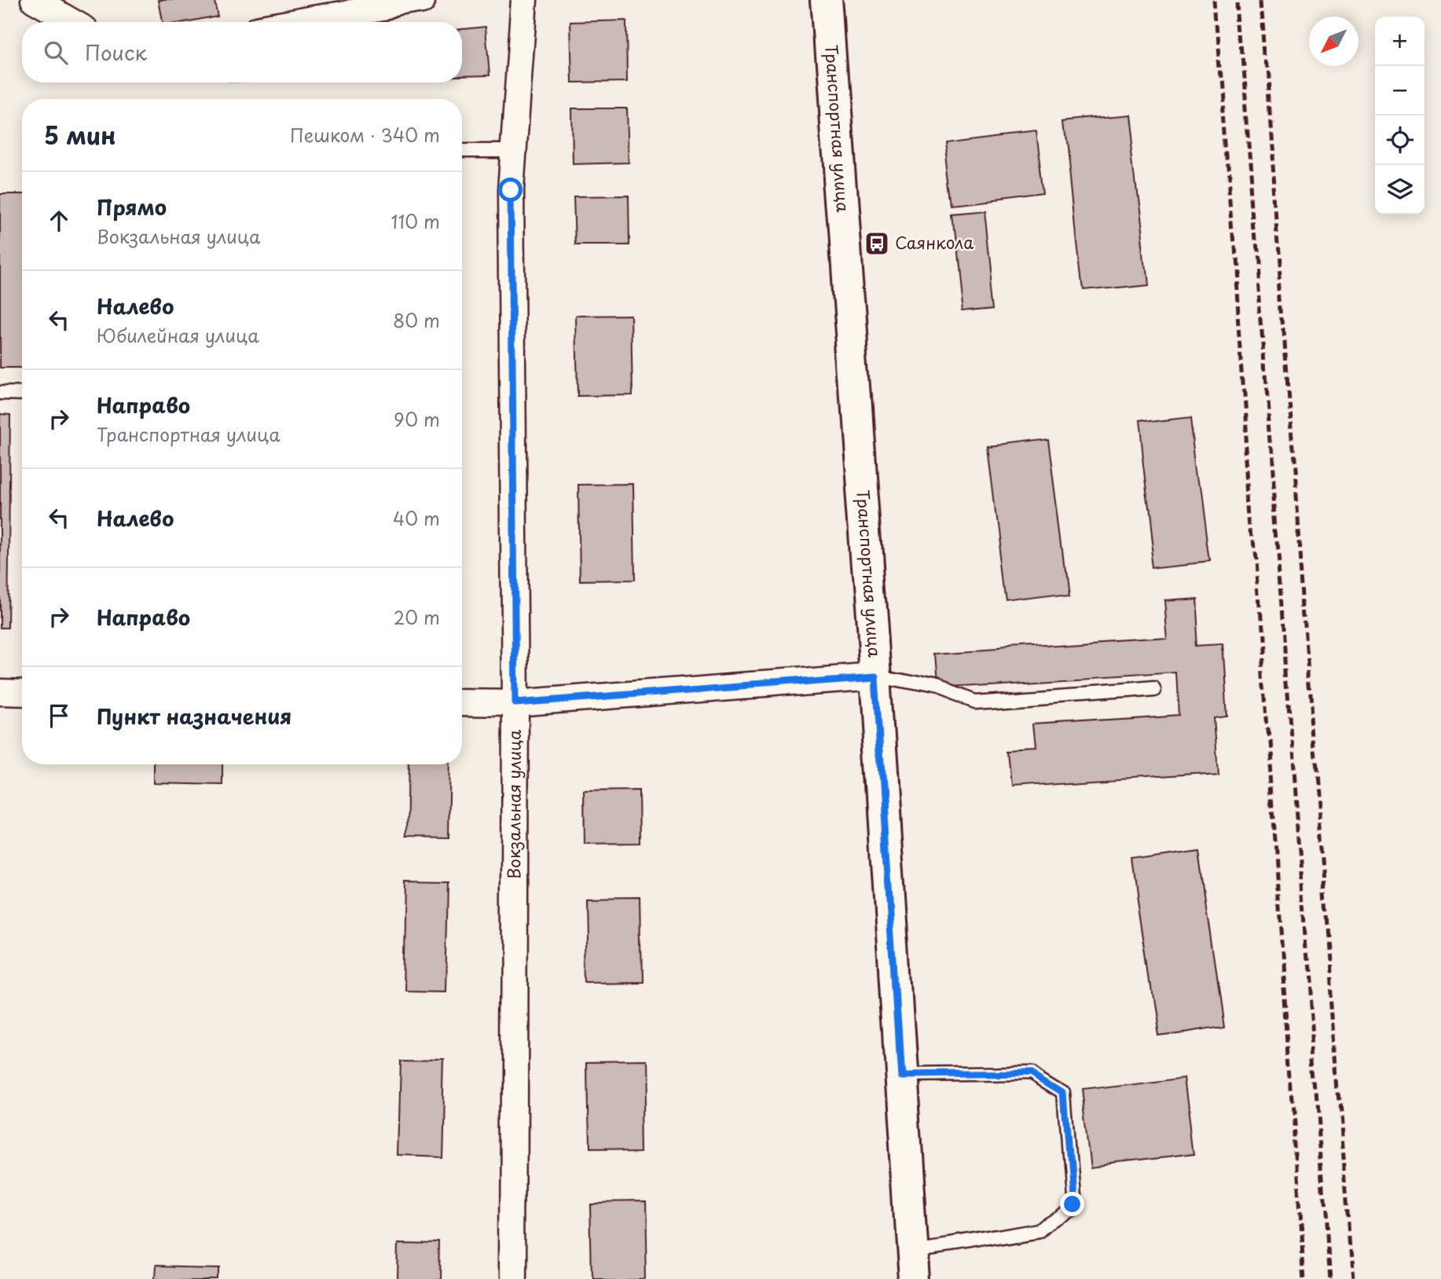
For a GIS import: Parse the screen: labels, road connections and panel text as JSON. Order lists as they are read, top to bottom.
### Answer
{
  "streets": {
    "street": ["Транспортная улица", "Вокзальная улица"]
  },
  "places": {
    "bus stop": ["Саянкола"]
  },
  "north": "bottom left",
  "page": {
    "map_buttons": ["+", "−"],
    "search": "Поиск",
    "heading": ["5 мин", "Пешком · 340 m"],
    "list": [
      ["Прямо", "Вокзальная улица", "110 m"],
      ["Налево", "Юбилейная улица", "80 m"],
      ["Направо", "Транспортная улица", "90 m"],
      ["Налево", "40 m"],
      ["Направо", "20 m"],
      "Пункт назначения"
    ]
  }
}
